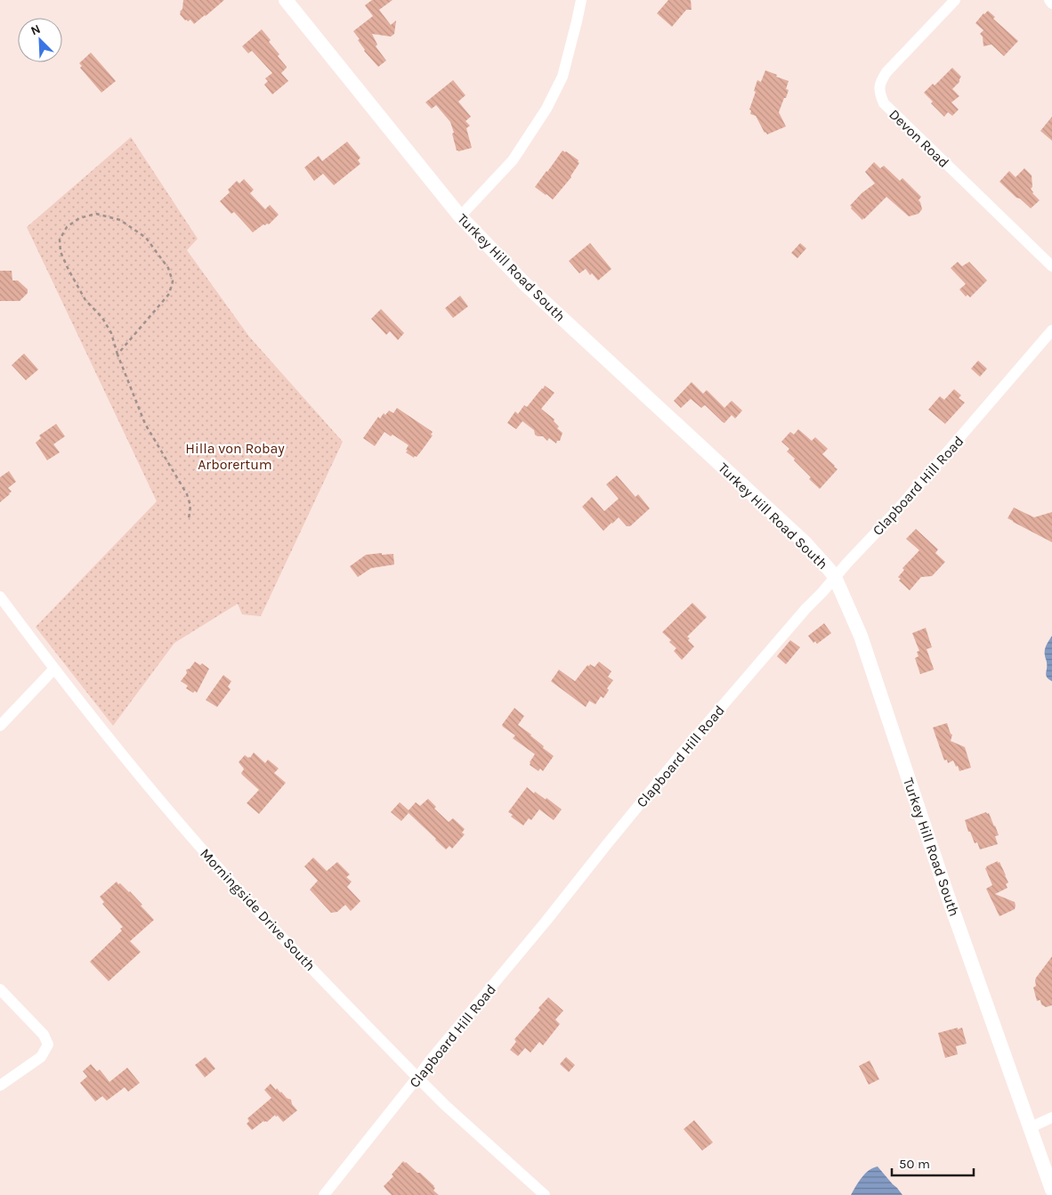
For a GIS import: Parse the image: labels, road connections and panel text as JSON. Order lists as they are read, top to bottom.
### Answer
{
  "streets": {
    "street": [
      "Devon Road",
      "Turkey Hill Road South",
      "Clapboard Hill Road",
      "Morningside Drive South"
    ]
  },
  "crossings": [
    ["Turkey Hill Road South", "Clapboard Hill Road"],
    ["Clapboard Hill Road", "Morningside Drive South"]
  ],
  "parks": ["Hilla von Robay Arborertum"],
  "scale_bar": "50 m",
  "north": "top left"
}
